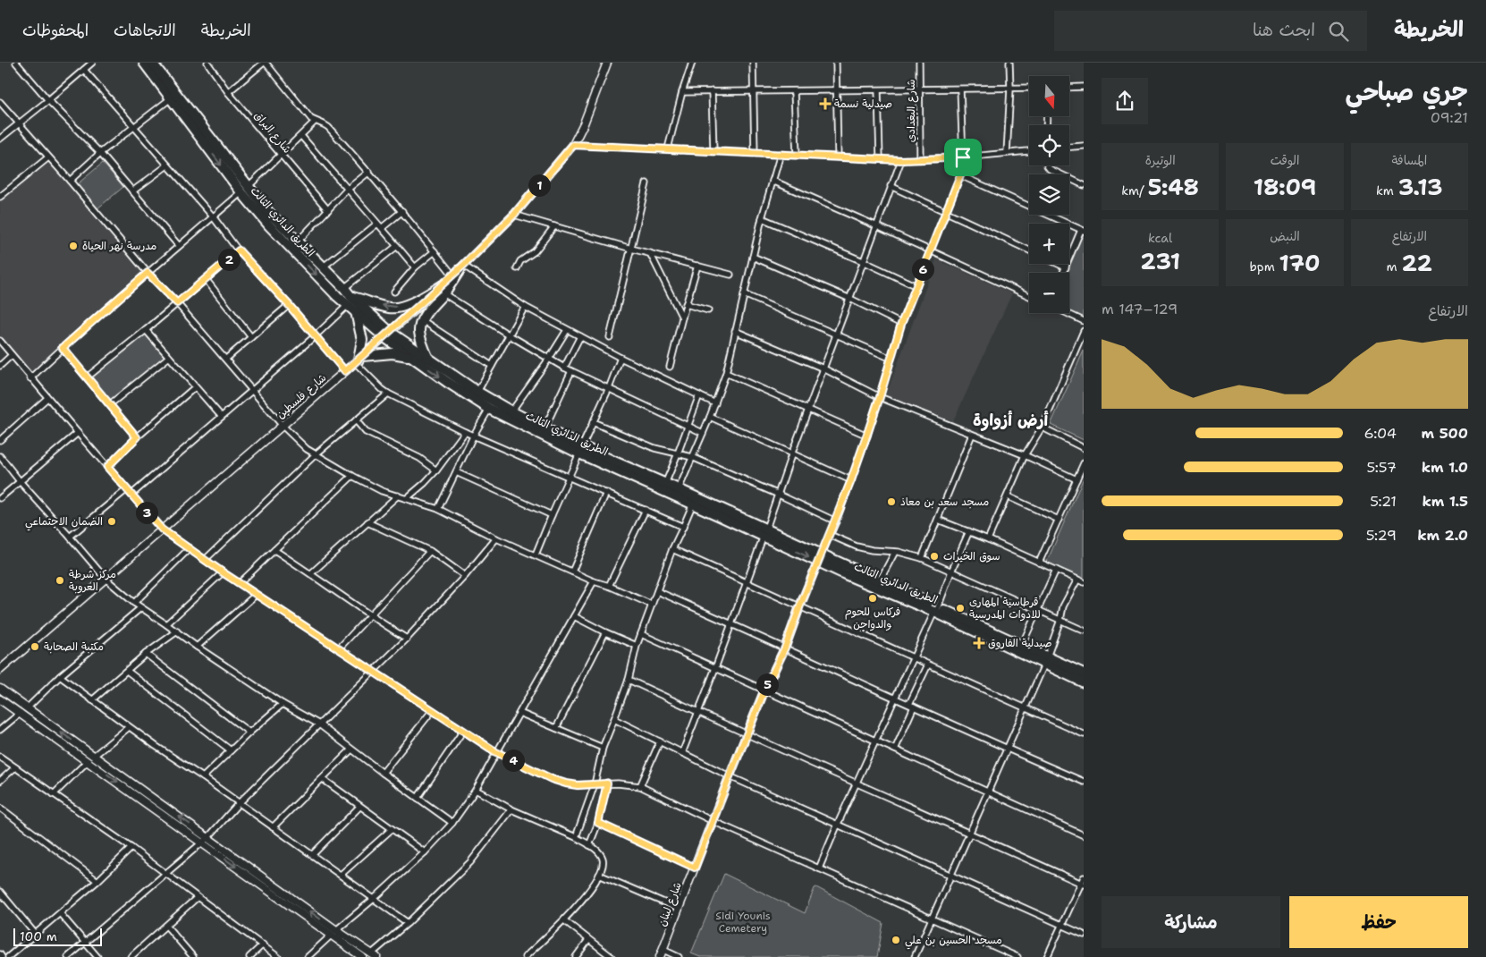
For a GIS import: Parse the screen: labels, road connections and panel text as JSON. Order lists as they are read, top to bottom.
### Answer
{
  "streets": {
    "highway": ["الطريق الدائري الثالث"],
    "street": [
      "شارع البغدادي",
      "شارع البراق",
      "شارع فلسطين",
      "شارع لبنان"
    ]
  },
  "crossings": [
    ["الطريق الدائري الثالث", "شارع فلسطين"],
    ["الطريق الدائري الثالث", "شارع لبنان"]
  ],
  "districts": ["أرض أزواوة"],
  "parks": ["Sidi Younis Cemetery"],
  "places": {
    "health": ["صيدلية نسمة", "صيدلية الفاروق"],
    "other": [
      "مدرسة نهر الحياة",
      "مسجد سعد بن معاذ",
      "الضمان الاجتماعي",
      "سوق الخيرات",
      "مركز شرطة العروبة",
      "فركاس للحوم والدواجن",
      "قرطاسية المهاري للادوات المدرسية",
      "مكتبة الصحابة",
      "مسجد الحسين بن علي"
    ]
  },
  "scale_bar": "100 m",
  "north": "bottom",
  "page": {
    "header": "الخريطة",
    "search": "ابحث هنا",
    "nav": ["الخريطة", "الاتجاهات", "المحفوظات"],
    "heading": ["جري صباحي", "09:21"],
    "map_buttons": ["+", "−"],
    "stats": [
      ["المسافة", "3.13 km"],
      ["الوقت", "18:09"],
      ["الوتيرة", "5:48 /km"],
      ["الارتفاع", "22 m"],
      ["النبض", "170 bpm"],
      ["kcal", "231"]
    ],
    "pins": [
      "1",
      "2",
      "6",
      "3",
      "5",
      "4"
    ],
    "chart": ["الارتفاع", "129–147 m"],
    "list": [
      {
        "name": "500 m",
        "note": "6:04"
      },
      {
        "name": "1.0 km",
        "note": "5:57"
      },
      {
        "name": "1.5 km",
        "note": "5:21"
      },
      {
        "name": "2.0 km",
        "note": "5:29"
      }
    ],
    "buttons": ["حفظ", "مشاركة"],
    "scale": "100 m"
  }
}
